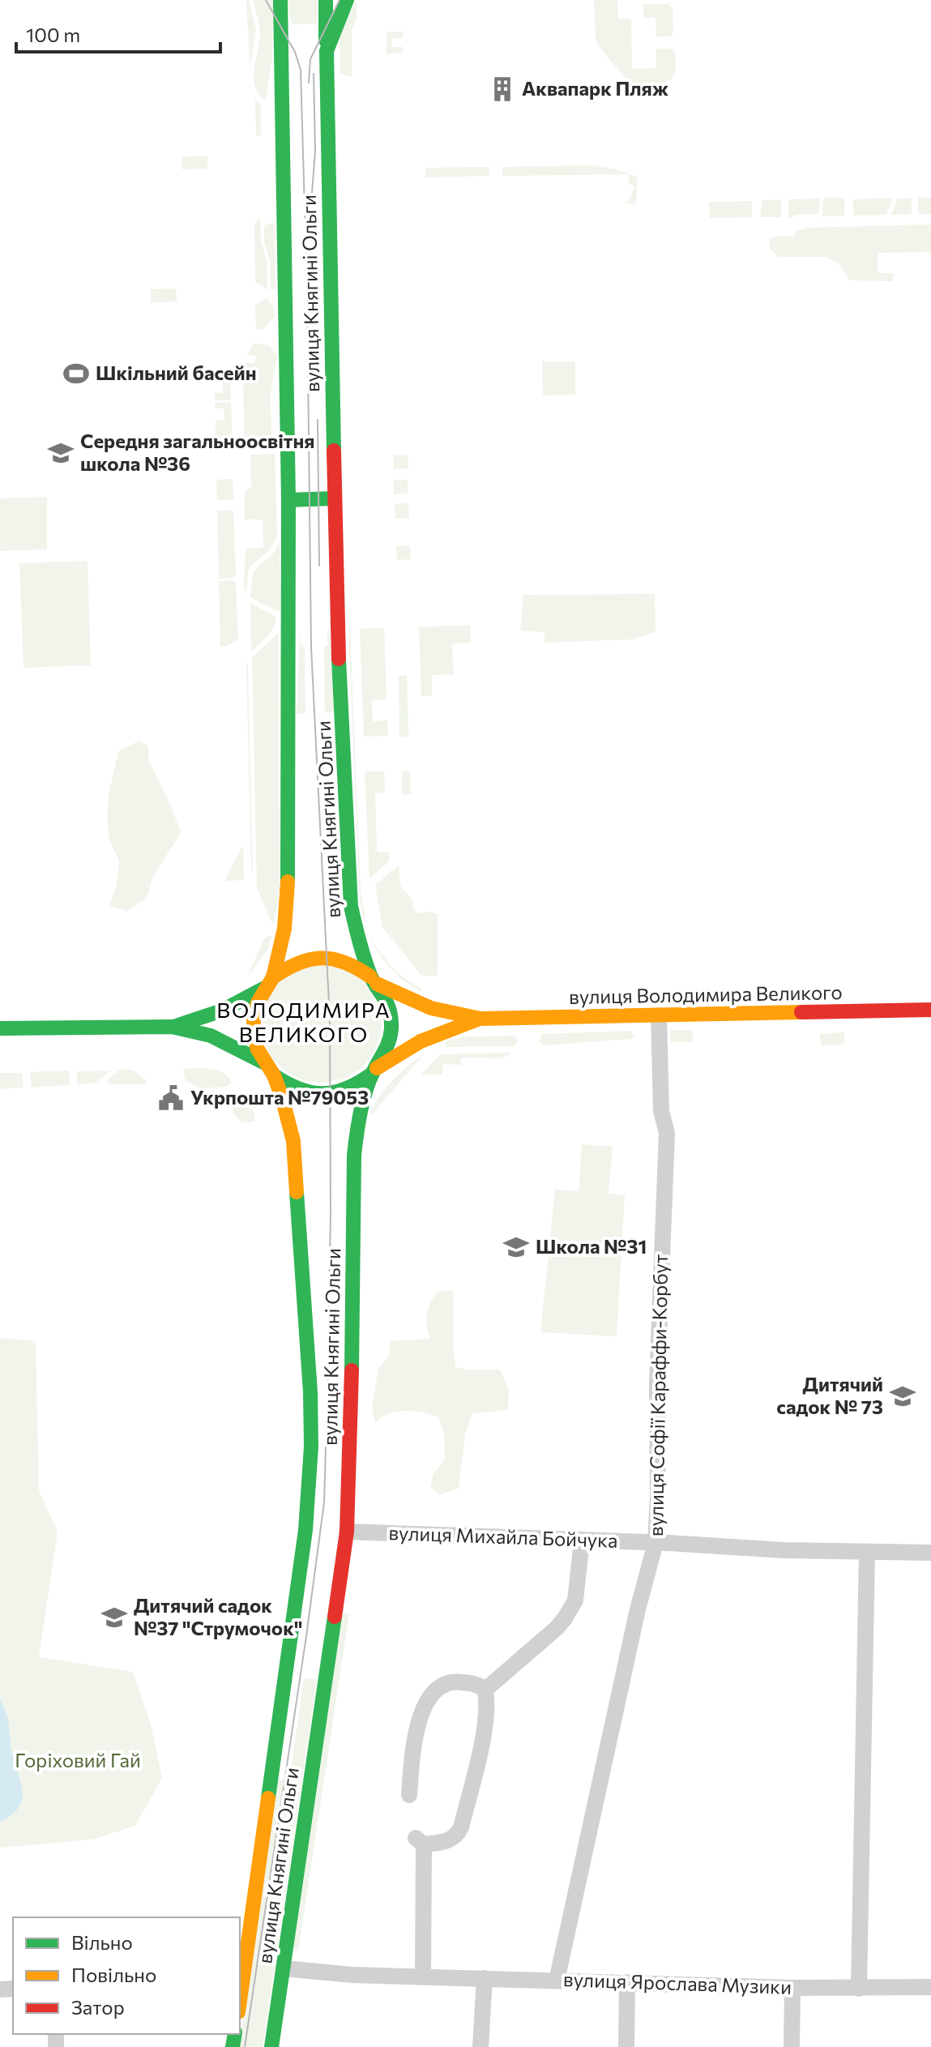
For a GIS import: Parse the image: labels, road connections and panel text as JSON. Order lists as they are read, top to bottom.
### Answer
{
  "streets": {
    "main road": ["вулиця Княгині Ольги", "вулиця Володимира Великого"],
    "street": ["вулиця Софії Караффи-Корбут", "вулиця Михайла Бойчука", "вулиця Ярослава Музики"]
  },
  "crossings": [
    ["вулиця Княгині Ольги", "вулиця Володимира Великого"],
    ["вулиця Княгині Ольги", "вулиця Михайла Бойчука"],
    ["вулиця Княгині Ольги", "вулиця Ярослава Музики"],
    ["вулиця Володимира Великого", "вулиця Софії Караффи-Корбут"],
    ["вулиця Софії Караффи-Корбут", "вулиця Михайла Бойчука"],
    ["вулиця Софії Караффи-Корбут", "вулиця Ярослава Музики"]
  ],
  "districts": ["ВОЛОДИМИРА ВЕЛИКОГО"],
  "parks": ["Горіховий Гай"],
  "places": {
    "building": ["Аквапарк Пляж"],
    "sports": ["Шкільний басейн"],
    "school or university": [
      "Середня загальноосвітня школа №36",
      "Школа №31",
      "Дитячий садок № 73",
      "Дитячий садок №37 \"Струмочок\""
    ],
    "public building": ["Укрпошта №79053"]
  },
  "legend": ["Вільно", "Повільно", "Затор"],
  "scale_bar": "100 m"
}
